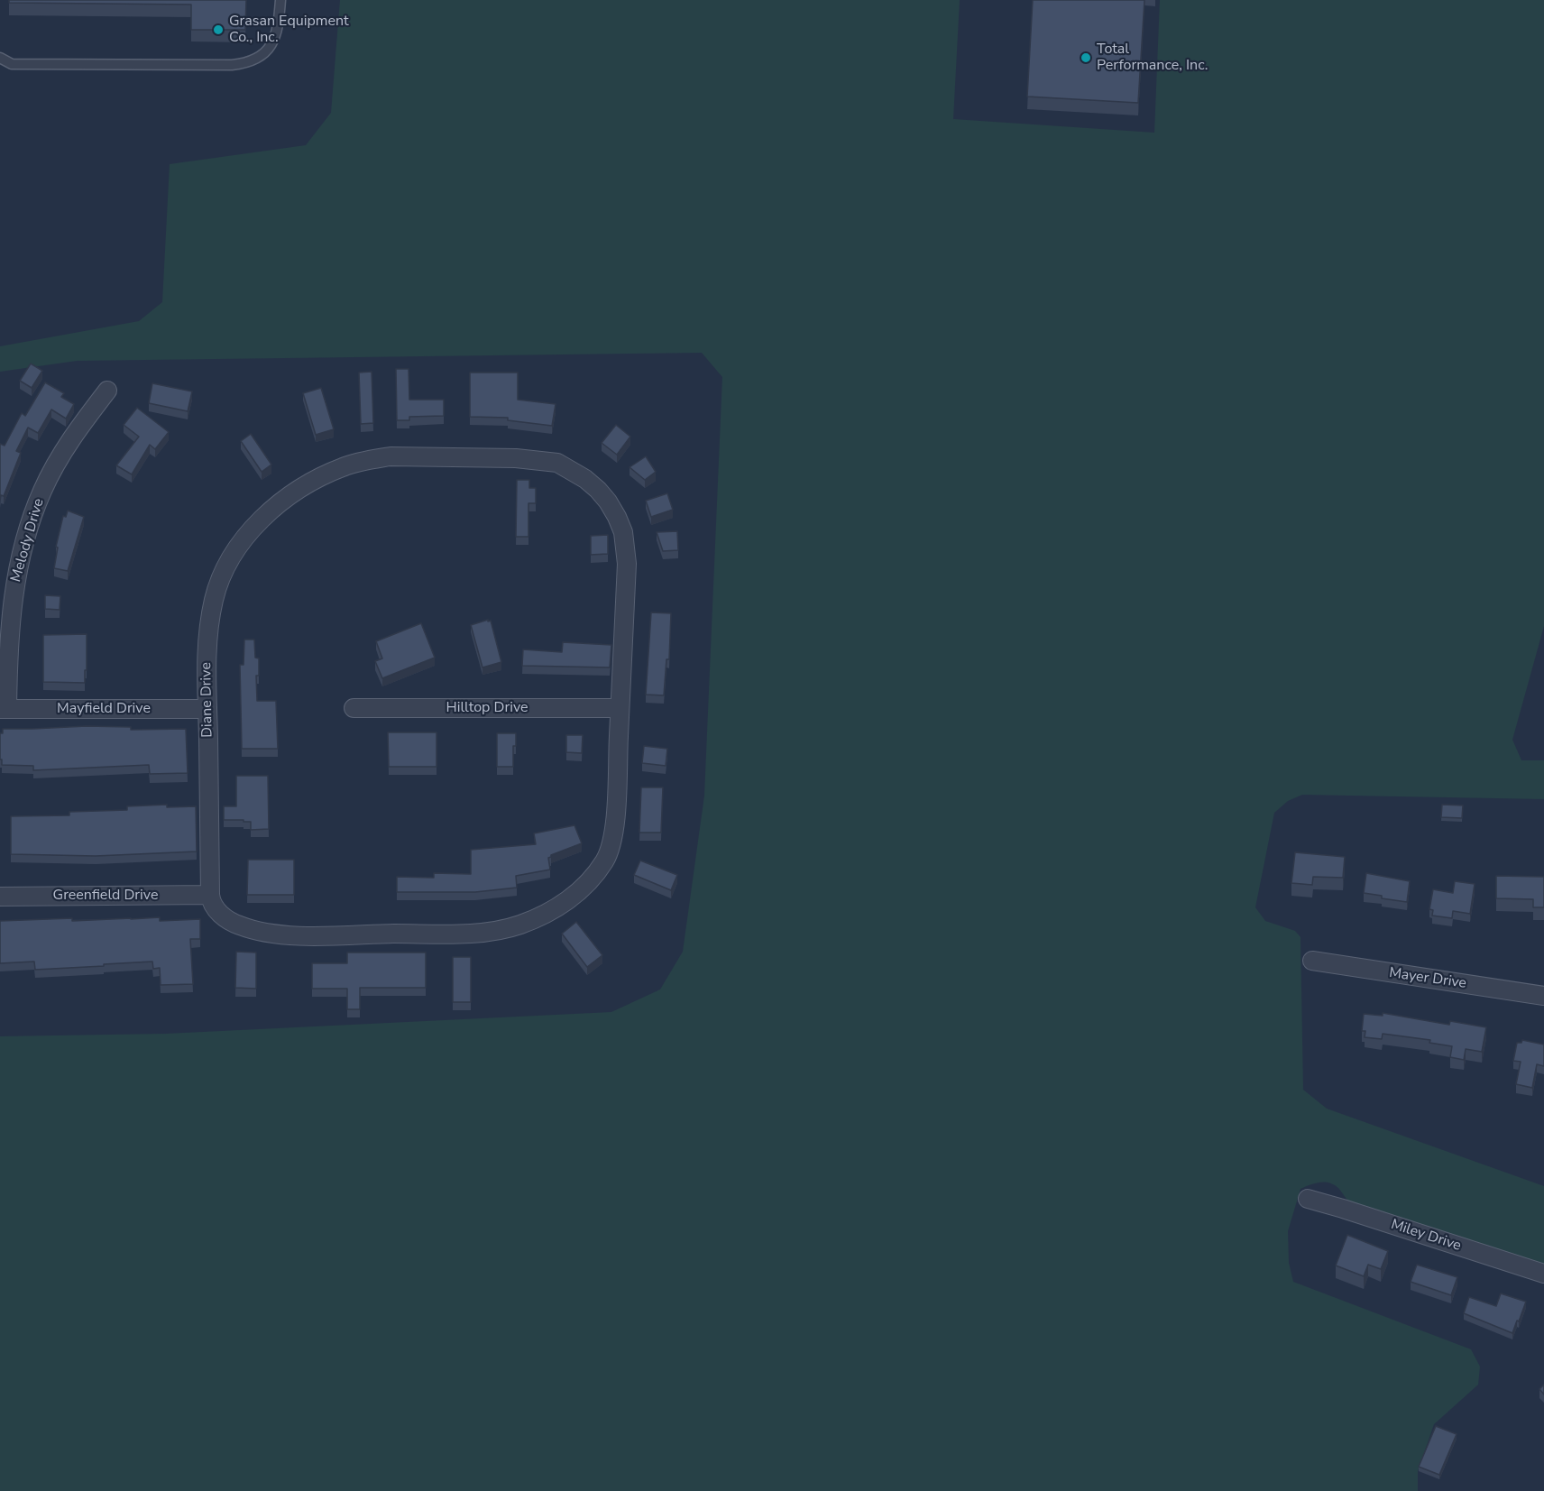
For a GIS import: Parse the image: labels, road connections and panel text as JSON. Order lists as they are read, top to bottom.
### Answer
{
  "streets": {
    "street": [
      "Melody Drive",
      "Diane Drive",
      "Hilltop Drive",
      "Mayfield Drive",
      "Greenfield Drive",
      "Mayer Drive",
      "Miley Drive"
    ]
  },
  "crossings": [
    ["Melody Drive", "Mayfield Drive"],
    ["Diane Drive", "Hilltop Drive"],
    ["Diane Drive", "Mayfield Drive"],
    ["Diane Drive", "Greenfield Drive"]
  ],
  "places": ["Grasan Equipment Co., Inc.", "Total Performance, Inc."]
}
